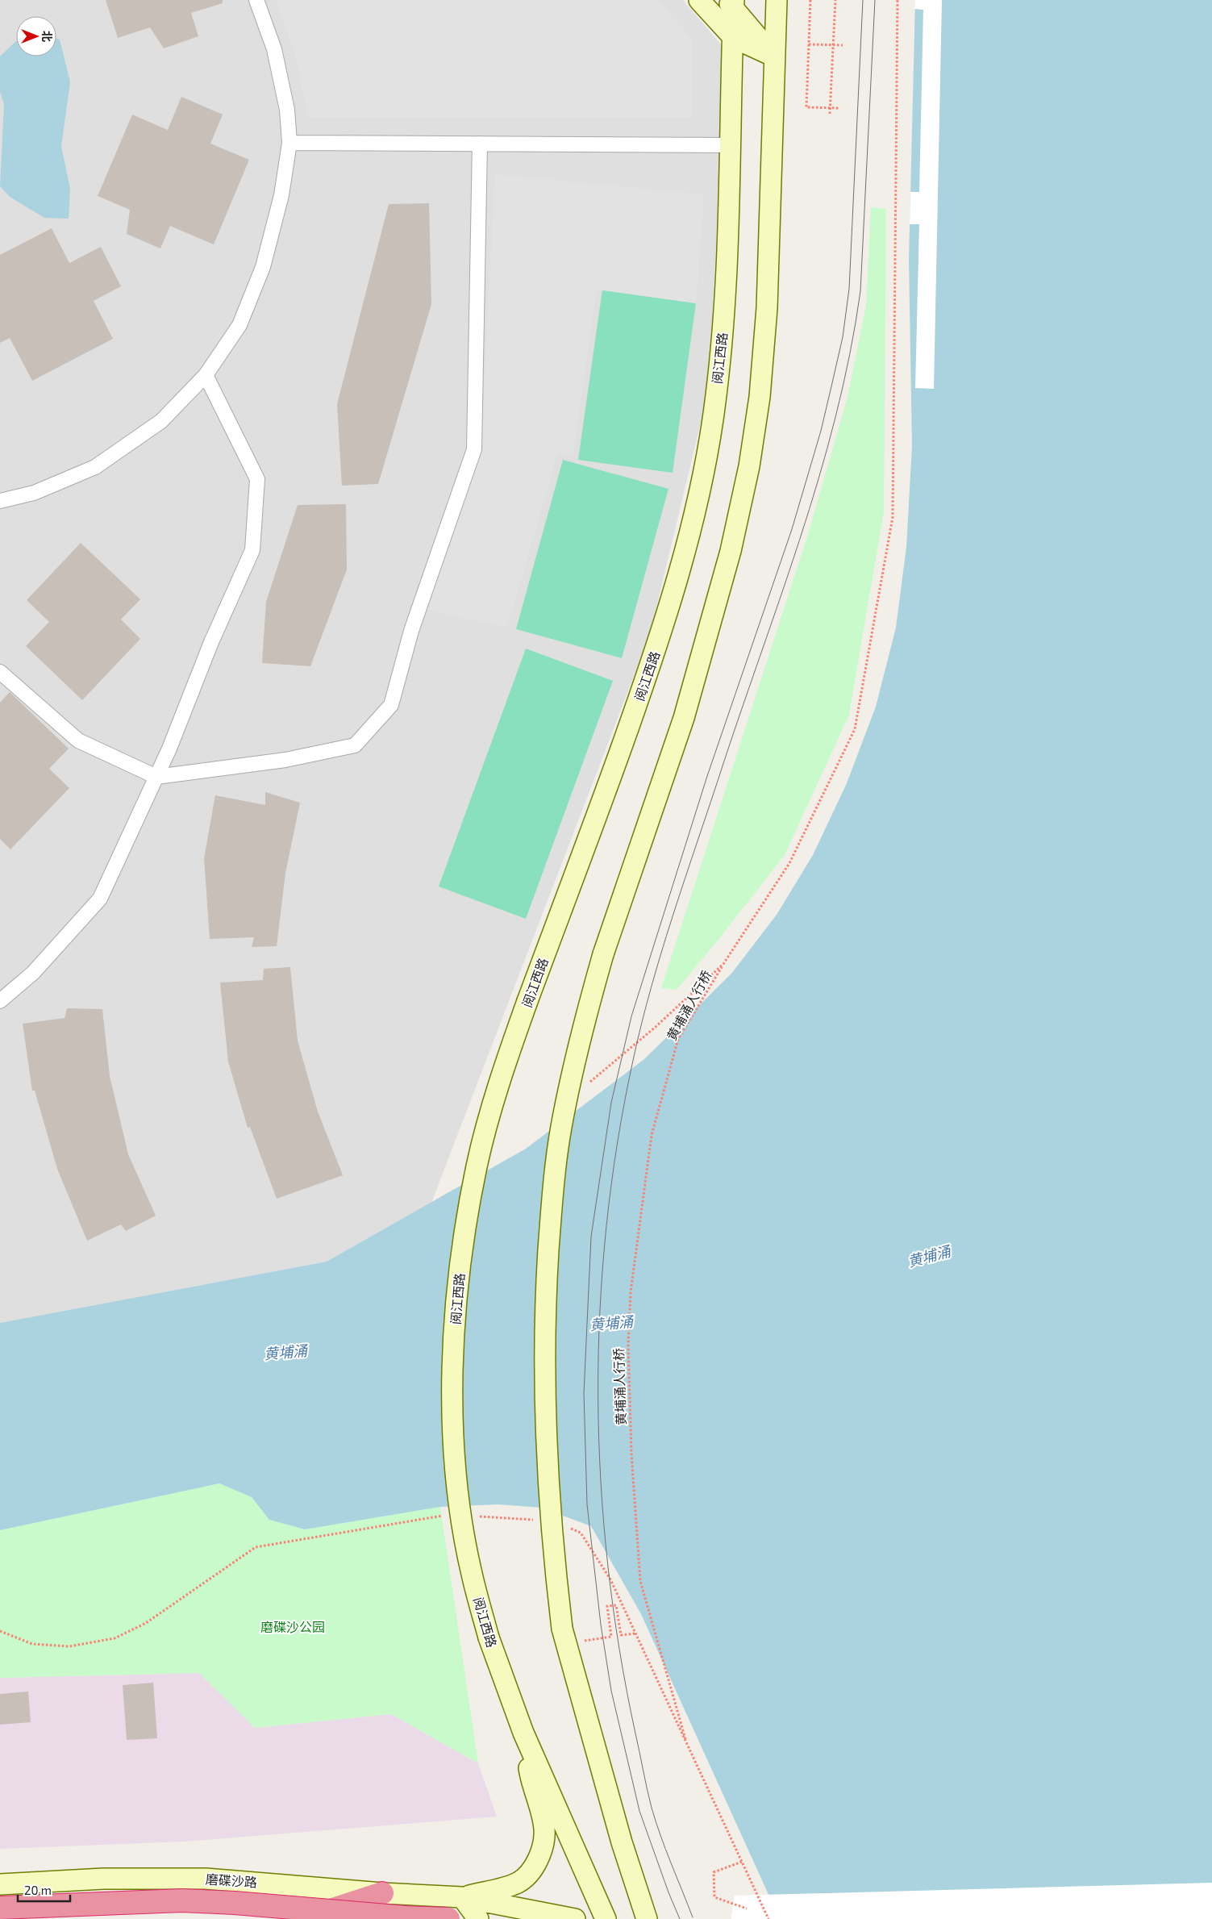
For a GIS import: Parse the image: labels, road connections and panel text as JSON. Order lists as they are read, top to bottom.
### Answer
{
  "streets": {
    "main road": ["阅江西路", "磨碟沙路"],
    "path": ["黄埔涌人行桥"]
  },
  "water": ["黄埔涌"],
  "parks": ["磨碟沙公园"],
  "scale_bar": "20 m",
  "north": "right"
}
